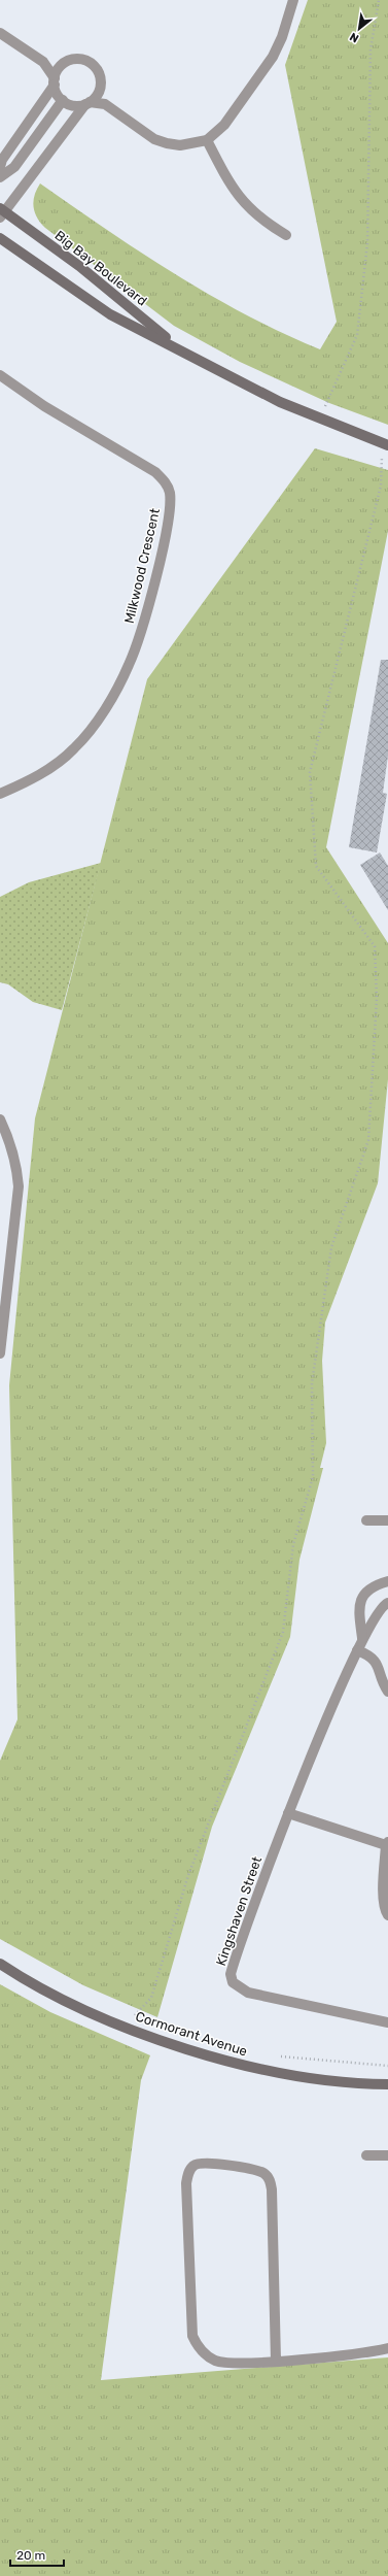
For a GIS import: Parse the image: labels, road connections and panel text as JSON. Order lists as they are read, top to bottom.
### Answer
{
  "streets": {
    "street": [
      "Big Bay Boulevard",
      "Milkwood Crescent",
      "Kingshaven Street",
      "Cormorant Avenue"
    ]
  },
  "scale_bar": "20 m",
  "north": "bottom left"
}
